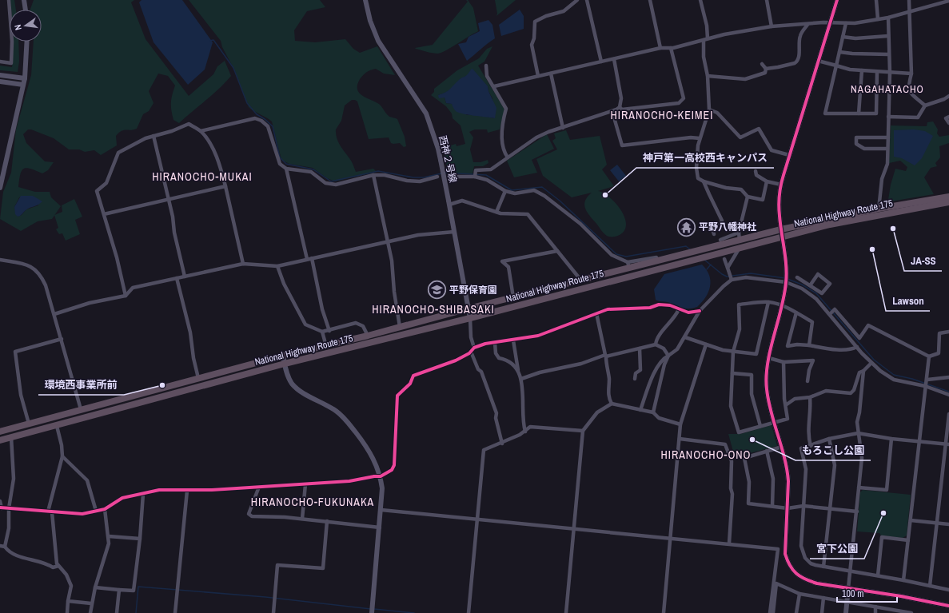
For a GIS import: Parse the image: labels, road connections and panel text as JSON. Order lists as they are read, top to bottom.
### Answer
{
  "streets": {
    "highway": ["National Highway Route 175"],
    "street": ["西神２号線"]
  },
  "crossings": [
    ["西神２号線", "National Highway Route 175"]
  ],
  "districts": [
    "NAGAHATACHO",
    "HIRANOCHO-KEIMEI",
    "HIRANOCHO-MUKAI",
    "HIRANOCHO-SHIBASAKI",
    "HIRANOCHO-ONO",
    "HIRANOCHO-FUKUNAKA"
  ],
  "places": {
    "other": [
      "神戸第一高校西キャンパス",
      "JA-SS",
      "Lawson",
      "環境西事業所前",
      "もろこし公園",
      "宮下公園"
    ],
    "temple": ["平野八幡神社"],
    "school or university": ["平野保育園"]
  },
  "scale_bar": "100 m",
  "north": "left"
}
